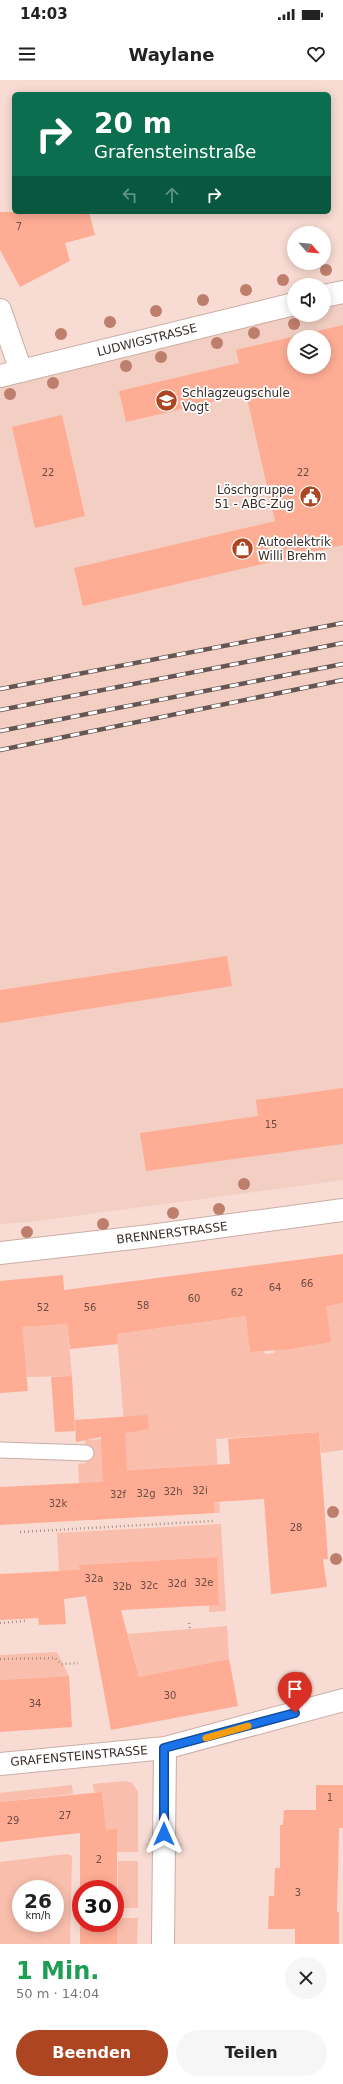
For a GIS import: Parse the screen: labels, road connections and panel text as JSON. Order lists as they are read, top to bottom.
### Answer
{
  "streets": {
    "street": ["LUDWIGSTRASSE", "BRENNERSTRASSE", "GRAFENSTEINSTRASSE"]
  },
  "places": {
    "school or university": ["Schlagzeugschule Vogt"],
    "public building": ["Löschgruppe 51 - ABC-Zug"],
    "shop": ["Autoelektrik Willi Brehm"]
  },
  "house_numbers": [
    "7",
    "22",
    "22",
    "15",
    "66",
    "64",
    "62",
    "60",
    "58",
    "52",
    "56",
    "32i",
    "32h",
    "32g",
    "32f",
    "32k",
    "28",
    "32a",
    "32e",
    "32d",
    "32c",
    "32b",
    "30",
    "34",
    "1",
    "27",
    "29",
    "2",
    "3"
  ],
  "north": "bottom right",
  "page": {
    "status": "14:03",
    "header": "Waylane",
    "turn": ["20 m", "Grafensteinstraße"],
    "speed": "26 km/h",
    "limit": "30",
    "heading": ["1 Min.", "50 m · 14:04"],
    "buttons": ["Beenden", "Teilen"]
  }
}
